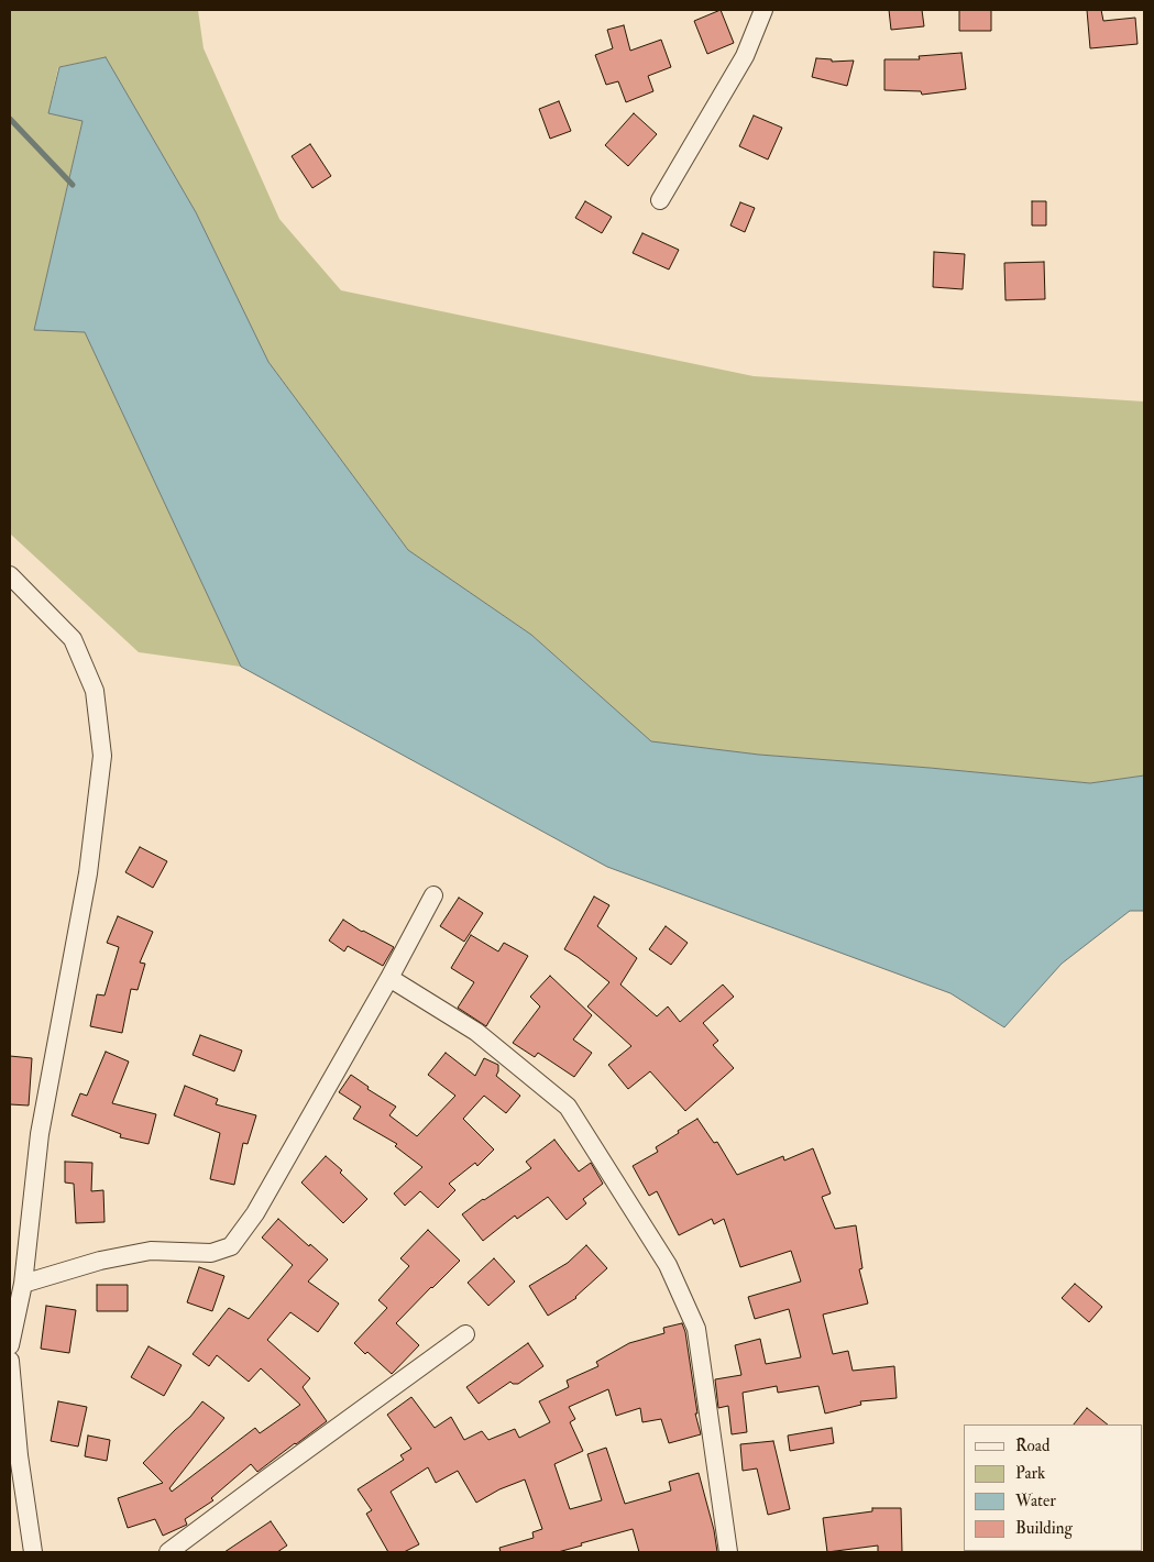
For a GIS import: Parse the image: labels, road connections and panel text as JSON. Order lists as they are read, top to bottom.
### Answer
{
  "legend": [
    "Road",
    "Park",
    "Water",
    "Building"
  ]
}
